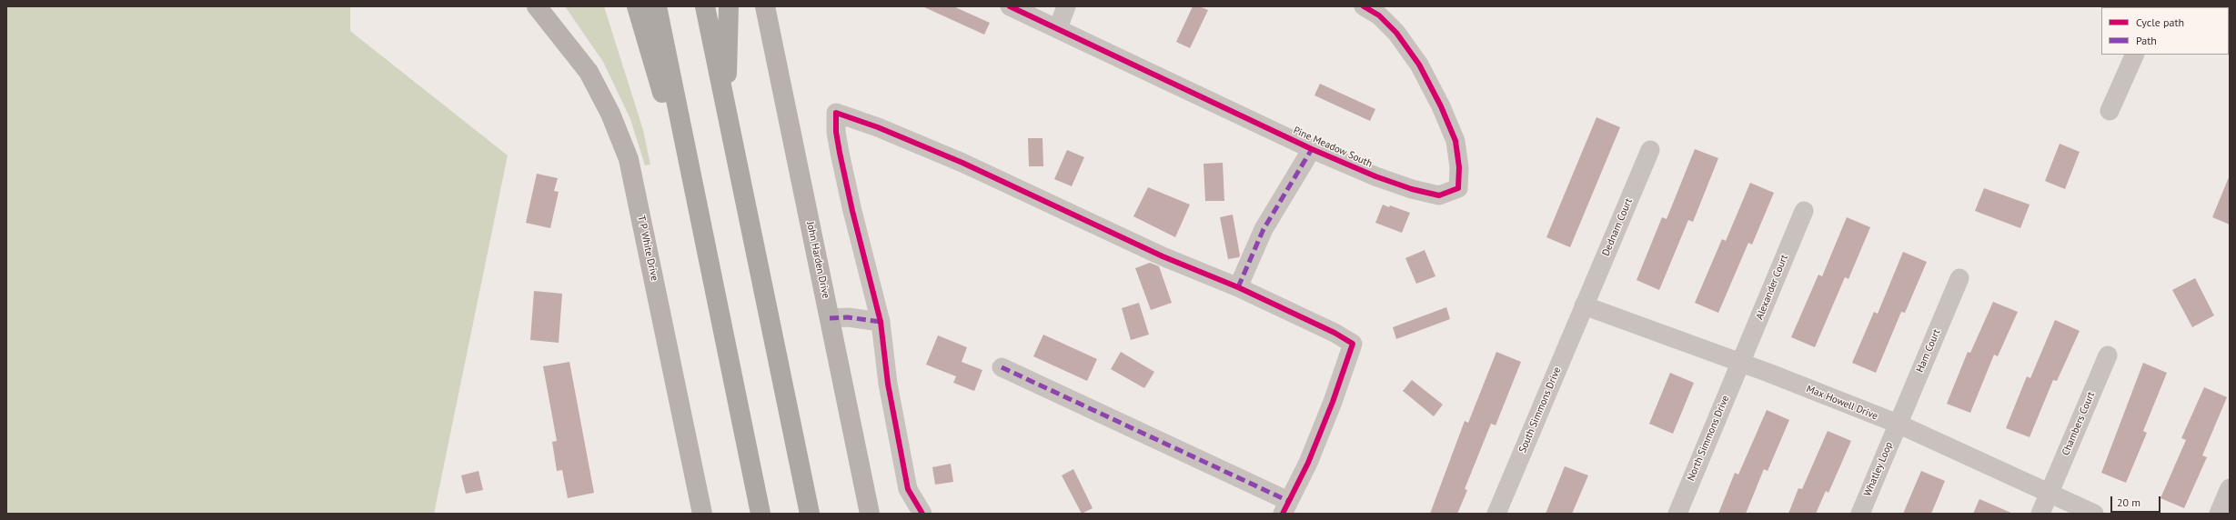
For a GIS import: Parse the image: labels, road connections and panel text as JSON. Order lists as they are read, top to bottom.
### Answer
{
  "streets": {
    "street": [
      "Pine Meadow South",
      "Dednam Court",
      "T P White Drive",
      "John Harden Drive",
      "Alexander Court",
      "Ham Court",
      "Max Howell Drive",
      "South Simmons Drive",
      "Chambers Court",
      "North Simmons Drive",
      "Whatley Loop"
    ]
  },
  "crossings": [
    ["Dednam Court", "Max Howell Drive"],
    ["Dednam Court", "South Simmons Drive"],
    ["Alexander Court", "Max Howell Drive"],
    ["Alexander Court", "North Simmons Drive"],
    ["Ham Court", "Max Howell Drive"],
    ["Ham Court", "Whatley Loop"],
    ["Max Howell Drive", "South Simmons Drive"],
    ["Max Howell Drive", "Chambers Court"],
    ["Max Howell Drive", "North Simmons Drive"],
    ["Max Howell Drive", "Whatley Loop"]
  ],
  "legend": ["Cycle path", "Path"],
  "scale_bar": "20 m"
}
